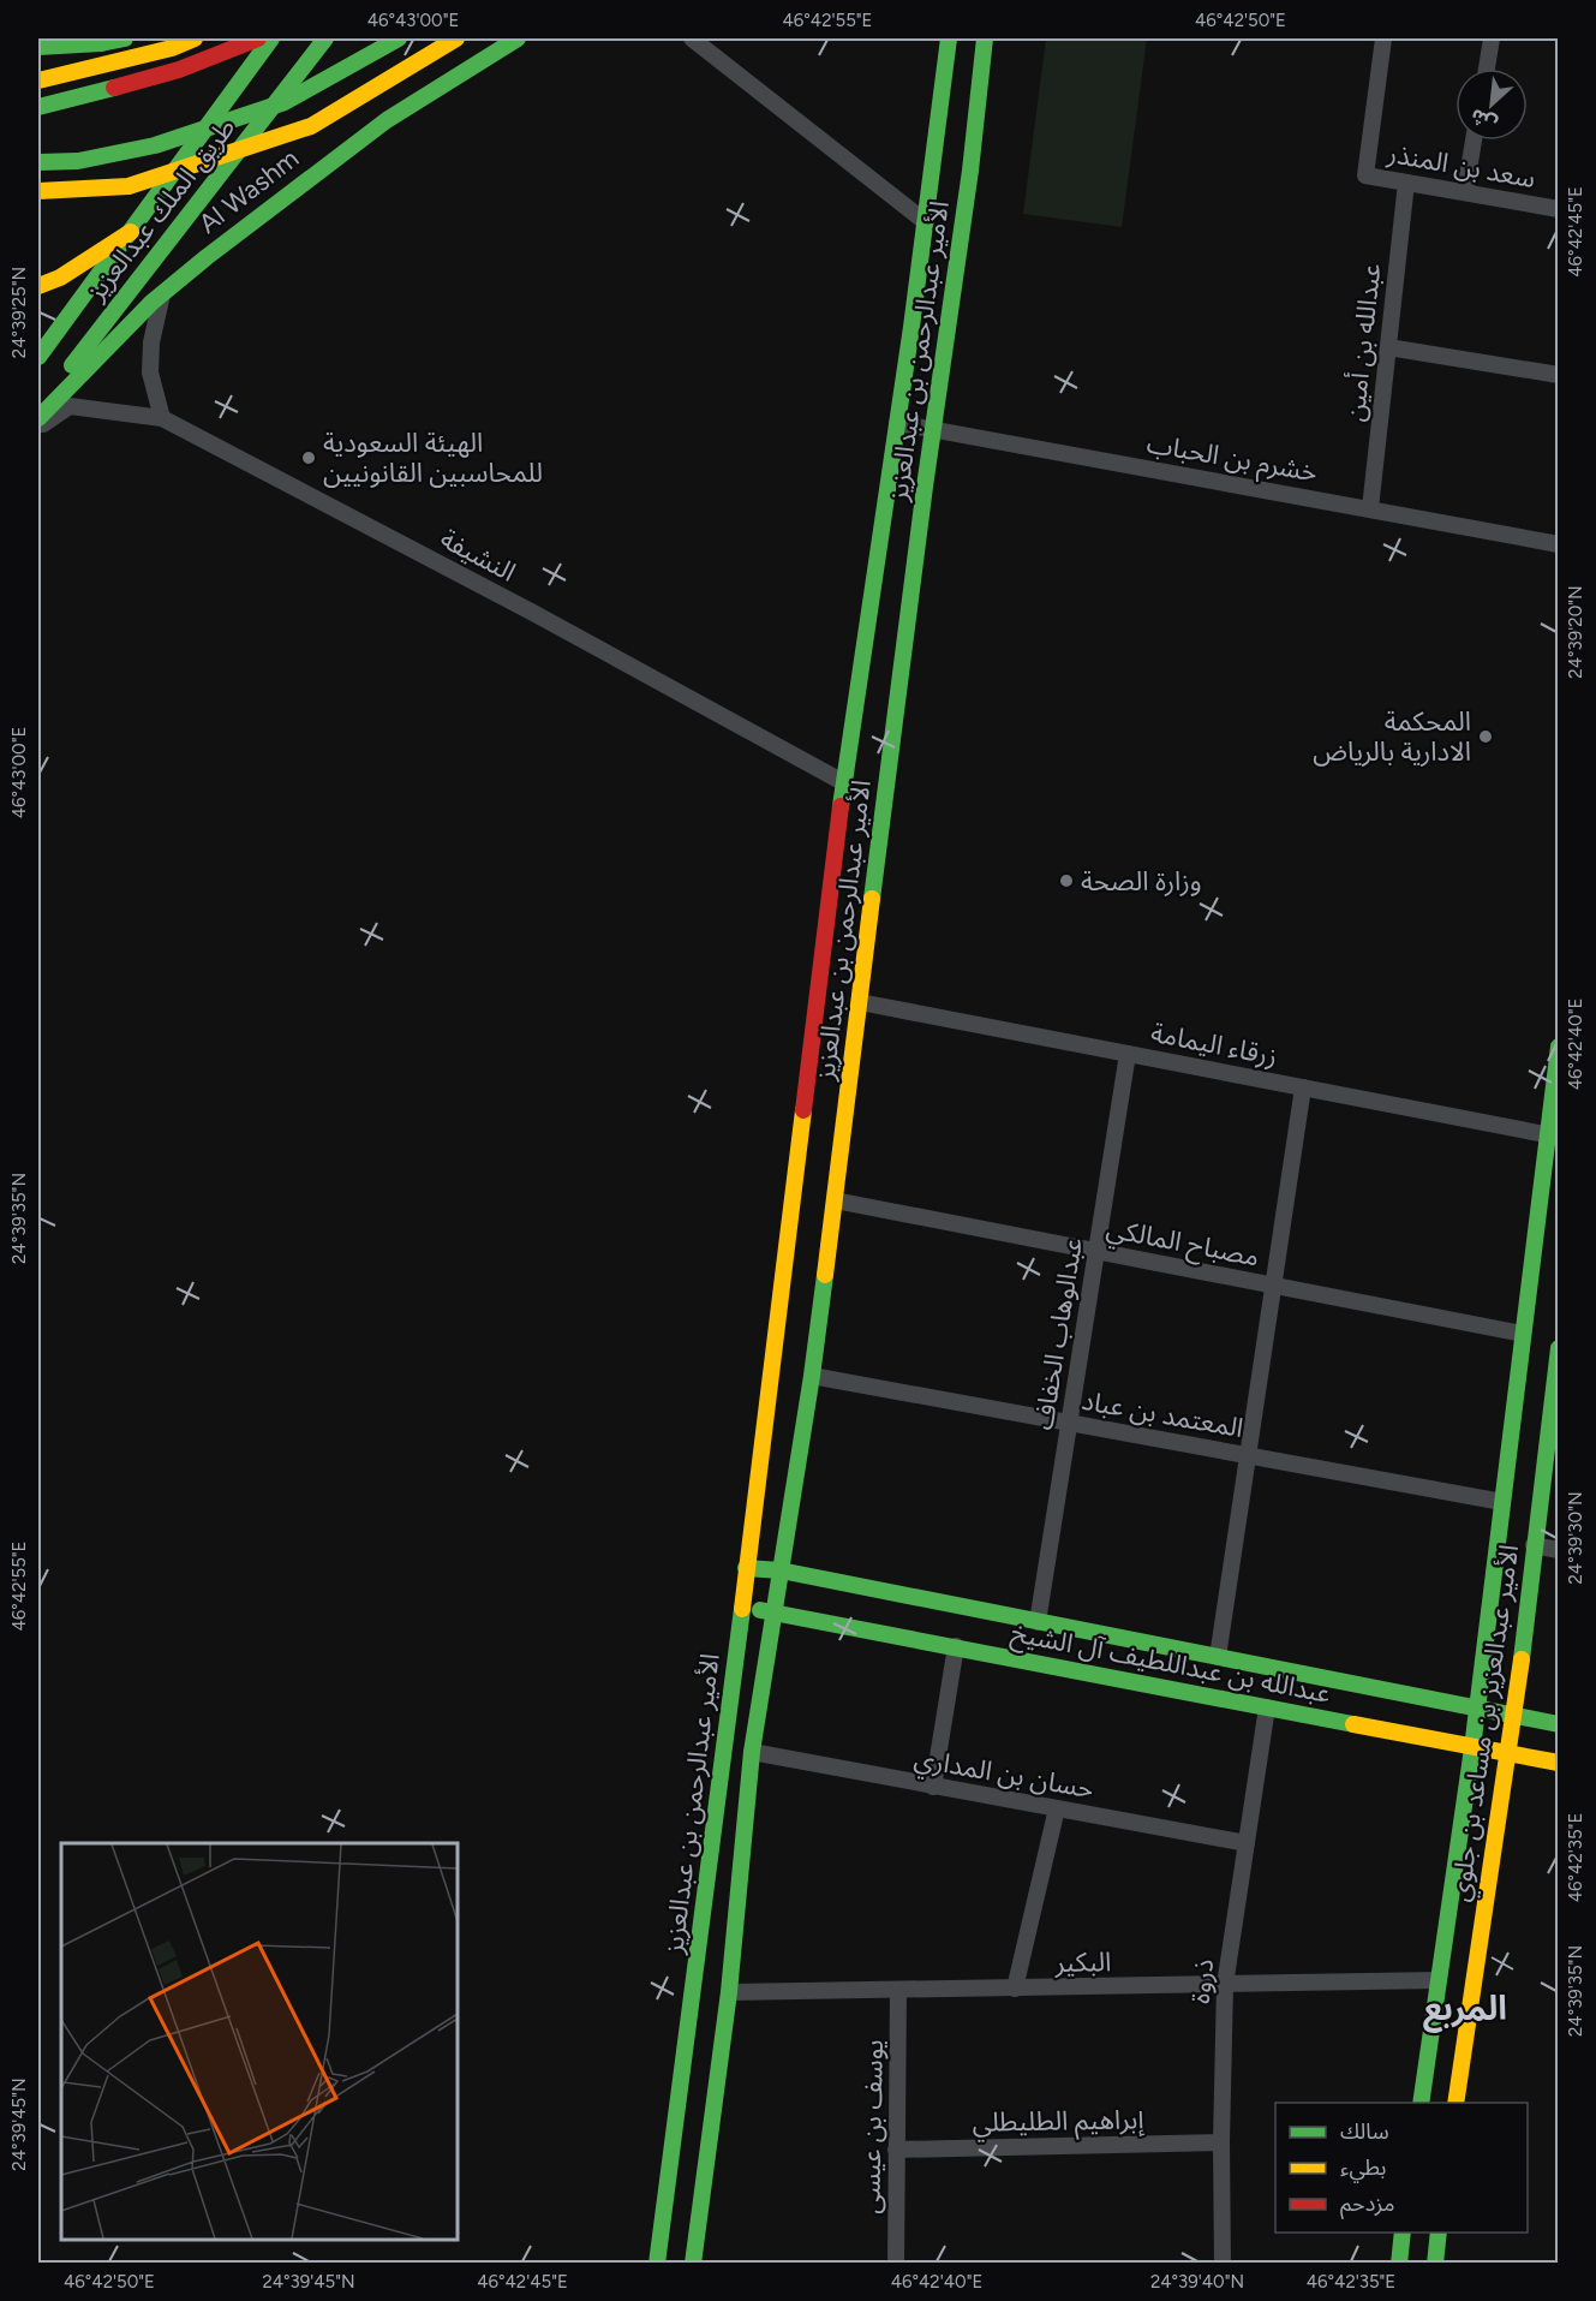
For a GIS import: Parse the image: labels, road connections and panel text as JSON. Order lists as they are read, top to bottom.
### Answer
{
  "streets": {
    "street": [
      "سعد بن المنذر",
      "Al Washm",
      "طريق الملك عبدالعزيز",
      "عبدالله بن أمين",
      "الأمير عبدالرحمن بن عبدالعزيز",
      "خشرم بن الحباب",
      "النشيفة",
      "زرقاء اليمامة",
      "مصباح المالكي",
      "عبدالوهاب الخفاف",
      "المعتمد بن عباد",
      "عبدالله بن عبداللطيف آل الشيخ",
      "الأمير عبدالعزيز بن مساعد بن جلوي",
      "حسان بن المداري",
      "البكير",
      "ذروة",
      "إبراهيم الطليطلي",
      "يوسف بن عيسى"
    ]
  },
  "crossings": [
    ["سعد بن المنذر", "عبدالله بن أمين"],
    ["عبدالله بن أمين", "خشرم بن الحباب"],
    ["الأمير عبدالرحمن بن عبدالعزيز", "خشرم بن الحباب"],
    ["الأمير عبدالرحمن بن عبدالعزيز", "النشيفة"],
    ["الأمير عبدالرحمن بن عبدالعزيز", "زرقاء اليمامة"],
    ["الأمير عبدالرحمن بن عبدالعزيز", "مصباح المالكي"],
    ["الأمير عبدالرحمن بن عبدالعزيز", "المعتمد بن عباد"],
    ["الأمير عبدالرحمن بن عبدالعزيز", "عبدالله بن عبداللطيف آل الشيخ"],
    ["الأمير عبدالرحمن بن عبدالعزيز", "حسان بن المداري"],
    ["الأمير عبدالرحمن بن عبدالعزيز", "البكير"],
    ["زرقاء اليمامة", "عبدالوهاب الخفاف"],
    ["زرقاء اليمامة", "الأمير عبدالعزيز بن مساعد بن جلوي"],
    ["مصباح المالكي", "عبدالوهاب الخفاف"],
    ["مصباح المالكي", "الأمير عبدالعزيز بن مساعد بن جلوي"],
    ["عبدالوهاب الخفاف", "المعتمد بن عباد"],
    ["عبدالوهاب الخفاف", "عبدالله بن عبداللطيف آل الشيخ"],
    ["المعتمد بن عباد", "الأمير عبدالعزيز بن مساعد بن جلوي"],
    ["عبدالله بن عبداللطيف آل الشيخ", "الأمير عبدالعزيز بن مساعد بن جلوي"],
    ["عبدالله بن عبداللطيف آل الشيخ", "ذروة"],
    ["الأمير عبدالعزيز بن مساعد بن جلوي", "البكير"],
    ["حسان بن المداري", "ذروة"],
    ["البكير", "ذروة"],
    ["البكير", "يوسف بن عيسى"],
    ["ذروة", "إبراهيم الطليطلي"],
    ["إبراهيم الطليطلي", "يوسف بن عيسى"]
  ],
  "districts": ["المربع"],
  "places": ["الهيئة السعودية للمحاسبين القانونيين", "المحكمة الادارية بالرياض", "وزارة الصحة"],
  "legend": ["سالك", "بطيء", "مزدحم"],
  "north": "bottom left",
  "coordinates": [
    "46°43'00\"E",
    "46°42'55\"E",
    "46°42'50\"E",
    "46°42'45\"E",
    "24°39'25\"N",
    "24°39'20\"N",
    "46°42'40\"E",
    "24°39'35\"N",
    "24°39'30\"N",
    "46°42'35\"E",
    "24°39'45\"N",
    "24°39'40\"N"
  ]
}
